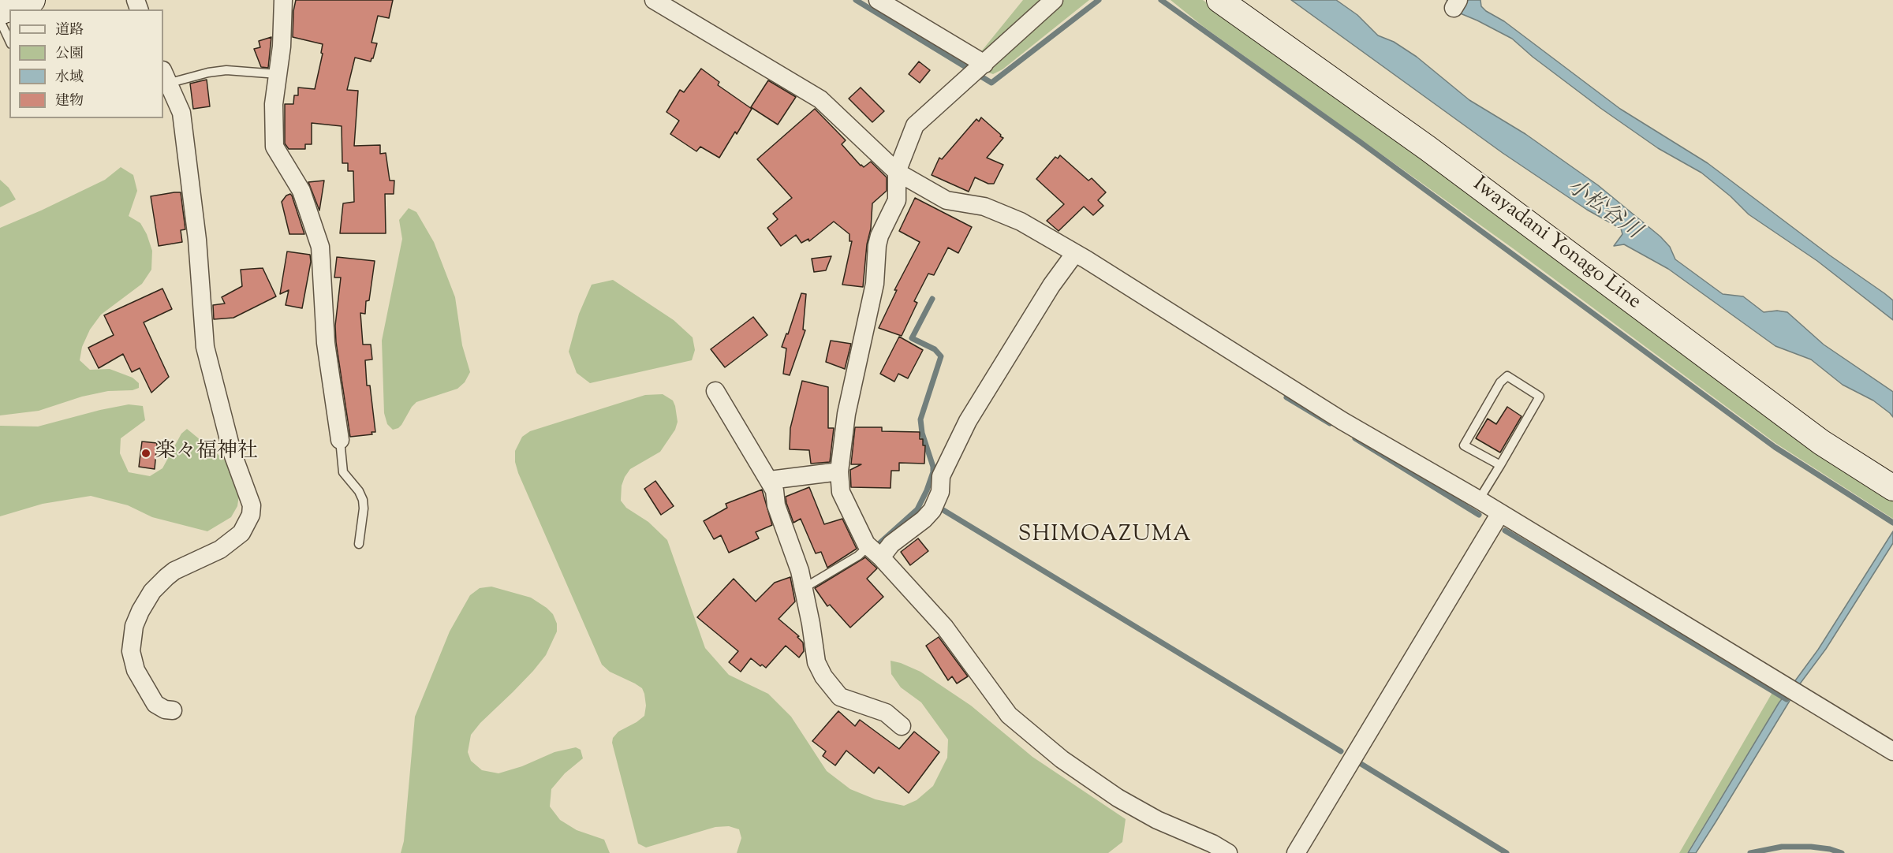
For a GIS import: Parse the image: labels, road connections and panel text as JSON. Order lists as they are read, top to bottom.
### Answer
{
  "streets": {
    "main road": ["Iwayadani Yonago Line"]
  },
  "districts": ["SHIMOAZUMA"],
  "water": ["小松谷川"],
  "places": ["楽々福神社"],
  "legend": [
    "道路",
    "公園",
    "水域",
    "建物"
  ]
}
